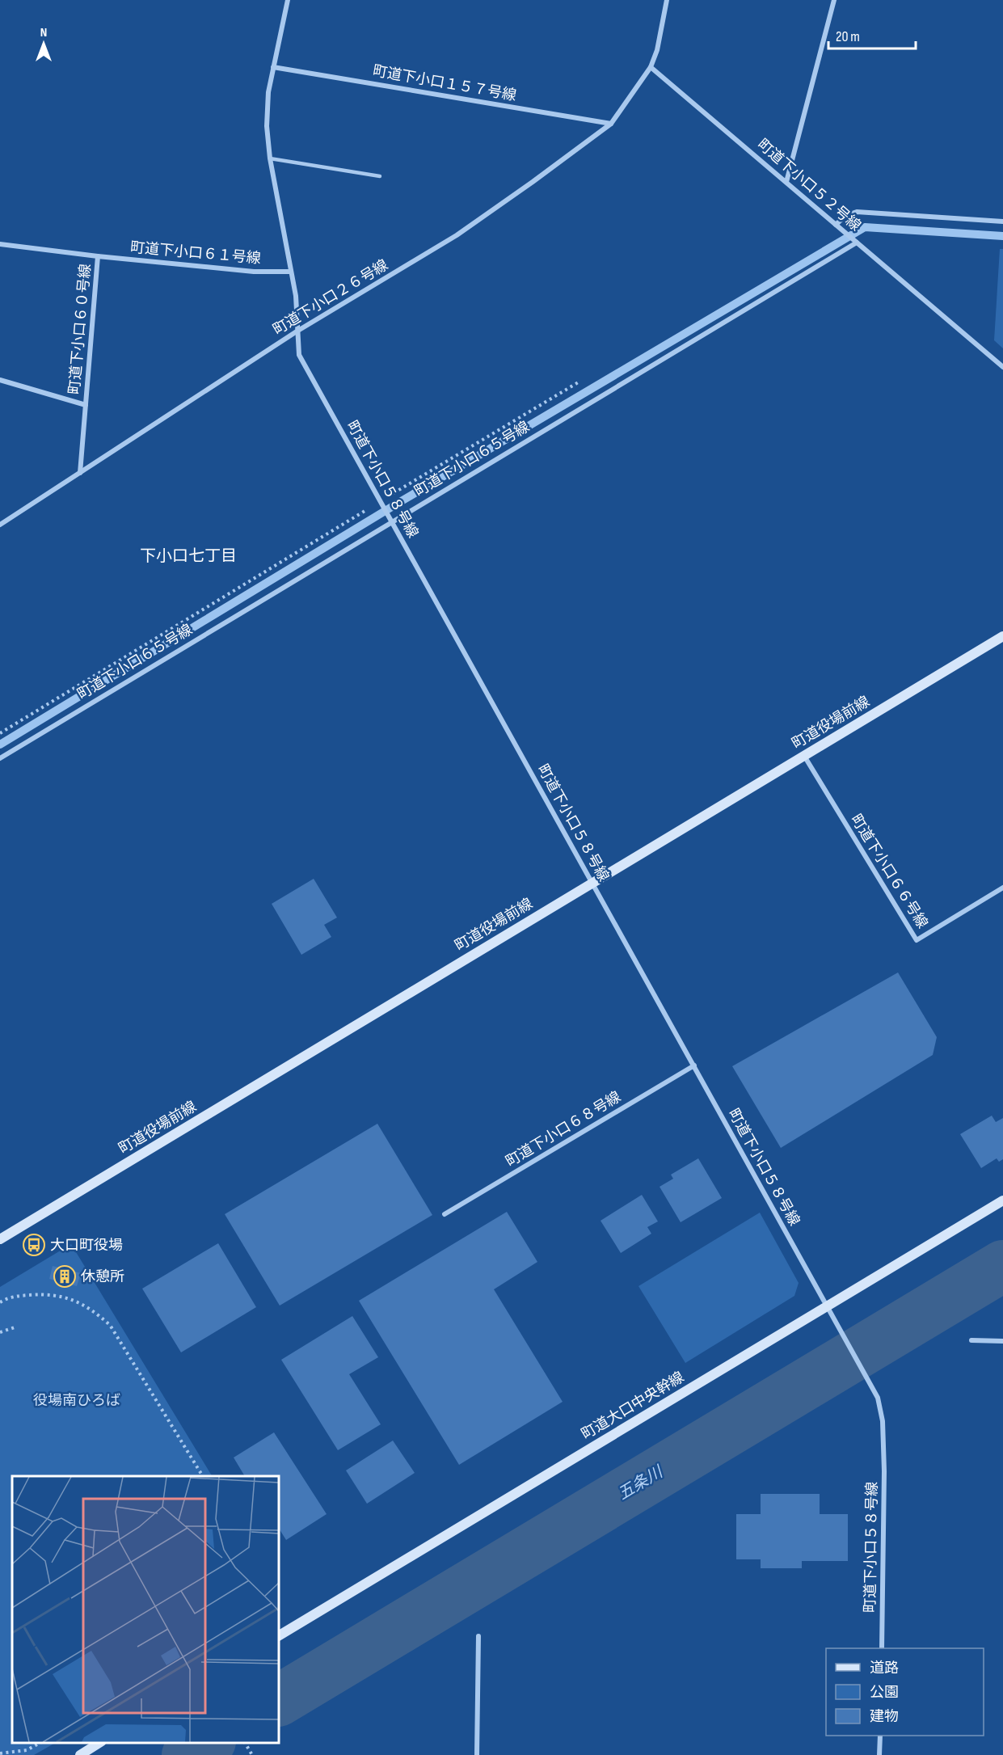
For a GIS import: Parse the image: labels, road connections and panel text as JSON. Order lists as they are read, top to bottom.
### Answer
{
  "streets": {
    "street": [
      "町道下小口１５７号線",
      "町道下小口５２号線",
      "町道下小口６１号線",
      "町道下小口２６号線",
      "町道下小口６０号線",
      "町道下小口６５号線",
      "町道下小口５８号線",
      "町道役場前線",
      "町道下小口６６号線",
      "町道下小口６８号線",
      "町道大口中央幹線"
    ]
  },
  "crossings": [
    ["町道下小口１５７号線", "町道下小口２６号線"],
    ["町道下小口１５７号線", "町道下小口５８号線"],
    ["町道下小口５２号線", "町道下小口２６号線"],
    ["町道下小口５２号線", "町道下小口６５号線"],
    ["町道下小口６１号線", "町道下小口６０号線"],
    ["町道下小口６１号線", "町道下小口５８号線"],
    ["町道下小口２６号線", "町道下小口６０号線"],
    ["町道下小口２６号線", "町道下小口５８号線"],
    ["町道下小口６５号線", "町道下小口５８号線"],
    ["町道下小口５８号線", "町道役場前線"],
    ["町道下小口５８号線", "町道下小口６８号線"],
    ["町道下小口５８号線", "町道大口中央幹線"],
    ["町道役場前線", "町道下小口６６号線"]
  ],
  "districts": ["下小口七丁目"],
  "water": ["五条川"],
  "parks": ["役場南ひろば"],
  "places": {
    "bus stop": ["大口町役場"],
    "building": ["休憩所"]
  },
  "legend": ["道路", "公園", "建物"],
  "scale_bar": "20 m",
  "north": "top"
}
